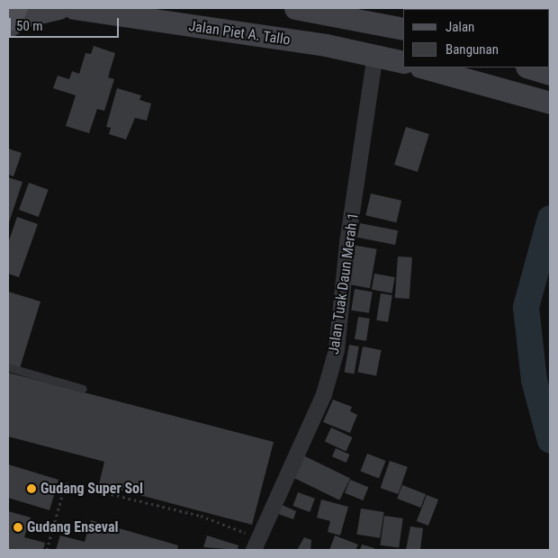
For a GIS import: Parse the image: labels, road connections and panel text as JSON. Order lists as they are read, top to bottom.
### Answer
{
  "streets": {
    "main road": ["Jalan Piet A. Tallo"],
    "street": ["Jalan Tuak Daun Merah 1"]
  },
  "crossings": [
    ["Jalan Piet A. Tallo", "Jalan Tuak Daun Merah 1"]
  ],
  "places": ["Gudang Super Sol", "Gudang Enseval"],
  "legend": ["Jalan", "Bangunan"],
  "scale_bar": "50 m"
}
